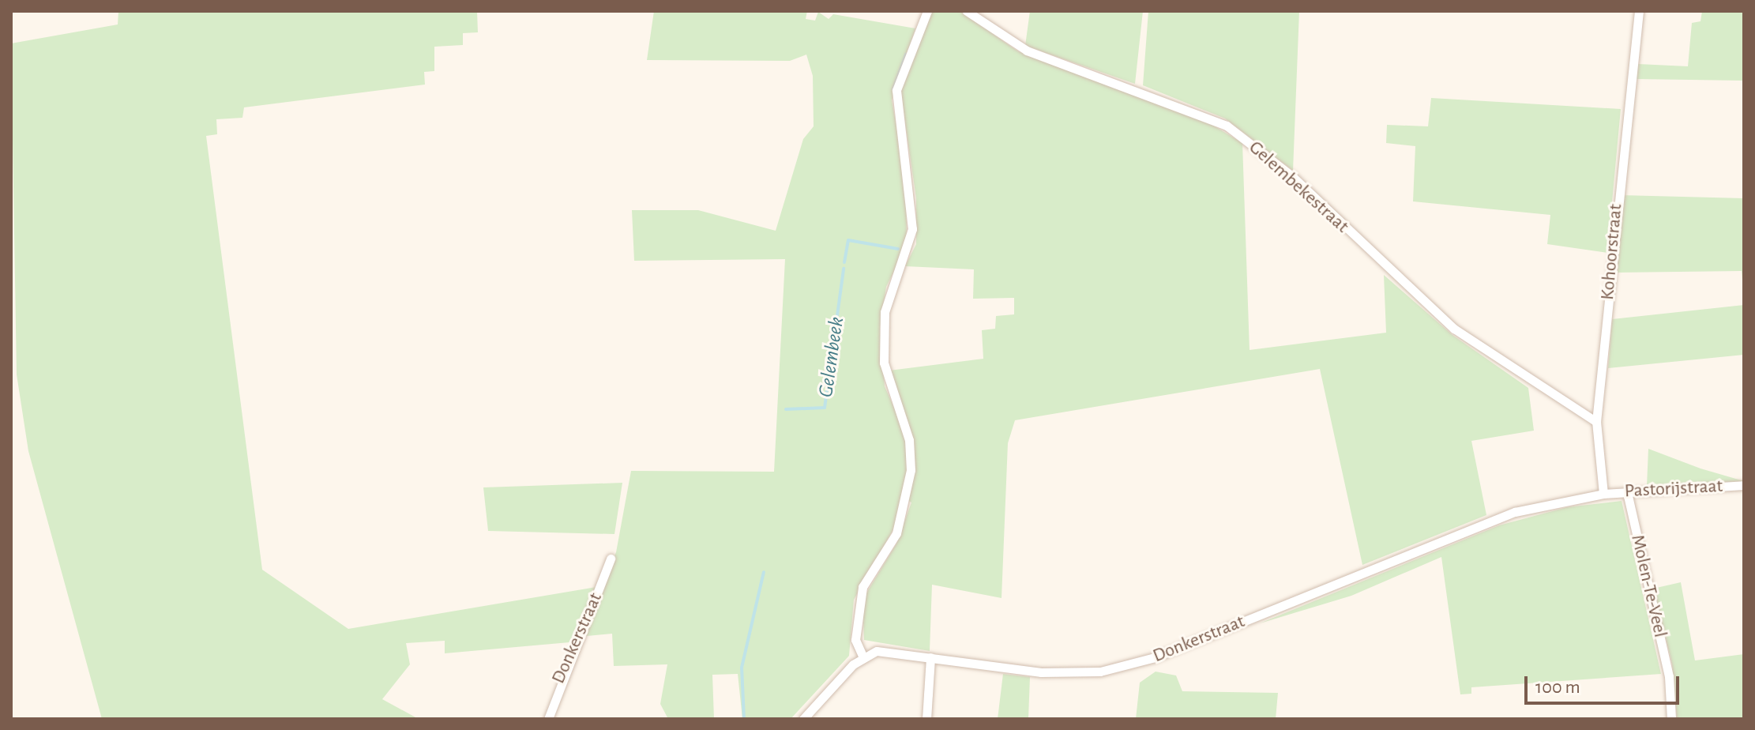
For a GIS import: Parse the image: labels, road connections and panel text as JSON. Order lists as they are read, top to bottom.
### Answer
{
  "streets": {
    "street": [
      "Gelembekestraat",
      "Kohoorstraat",
      "Pastorijstraat",
      "Molen-Te-Veel",
      "Donkerstraat"
    ]
  },
  "crossings": [
    ["Gelembekestraat", "Kohoorstraat"],
    ["Kohoorstraat", "Pastorijstraat"],
    ["Kohoorstraat", "Donkerstraat"],
    ["Pastorijstraat", "Molen-Te-Veel"],
    ["Pastorijstraat", "Donkerstraat"]
  ],
  "water": ["Gelembeek"],
  "scale_bar": "100 m"
}
